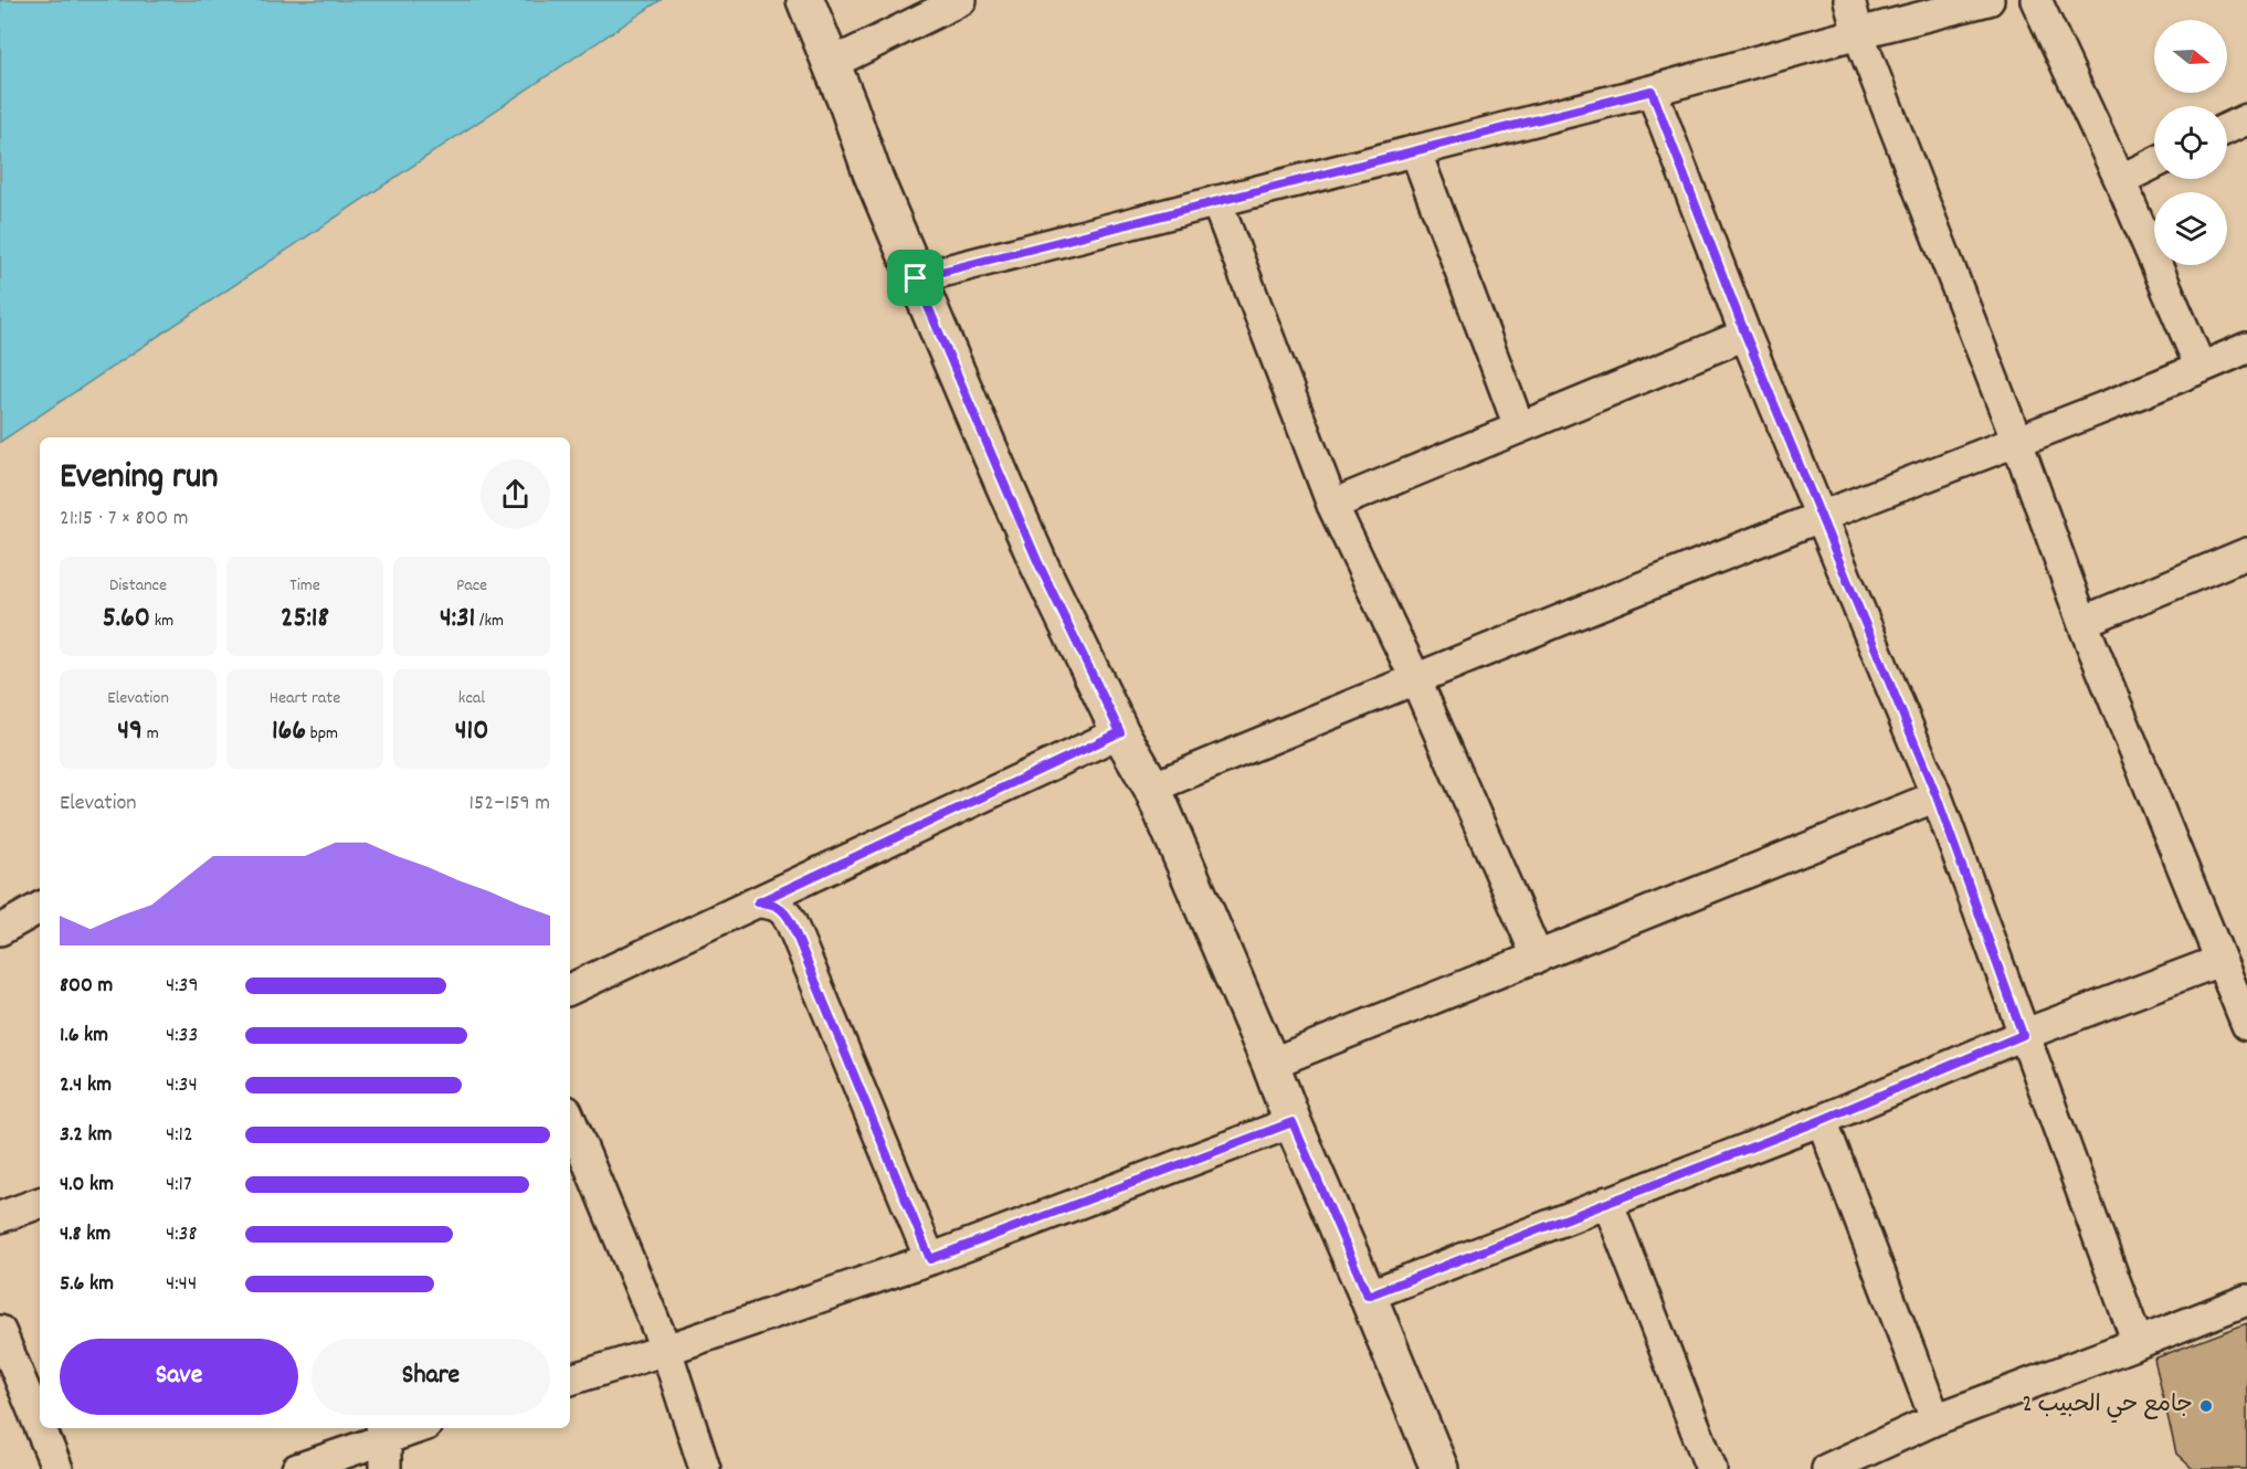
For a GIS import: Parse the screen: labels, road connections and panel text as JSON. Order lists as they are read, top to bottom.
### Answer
{
  "places": ["جامع حي الحبيب 2"],
  "north": "right",
  "page": {
    "heading": ["Evening run", "21:15 · 7 × 800 m"],
    "stats": [
      ["Distance", "5.60 km"],
      ["Time", "25:18"],
      ["Pace", "4:31 /km"],
      ["Elevation", "49 m"],
      ["Heart rate", "166 bpm"],
      ["kcal", "410"]
    ],
    "chart": ["Elevation", "152–159 m"],
    "list": [
      {
        "name": "800 m",
        "note": "4:39"
      },
      {
        "name": "1.6 km",
        "note": "4:33"
      },
      {
        "name": "2.4 km",
        "note": "4:34"
      },
      {
        "name": "3.2 km",
        "note": "4:12"
      },
      {
        "name": "4.0 km",
        "note": "4:17"
      },
      {
        "name": "4.8 km",
        "note": "4:38"
      },
      {
        "name": "5.6 km",
        "note": "4:44"
      }
    ],
    "buttons": ["Save", "Share"]
  }
}
